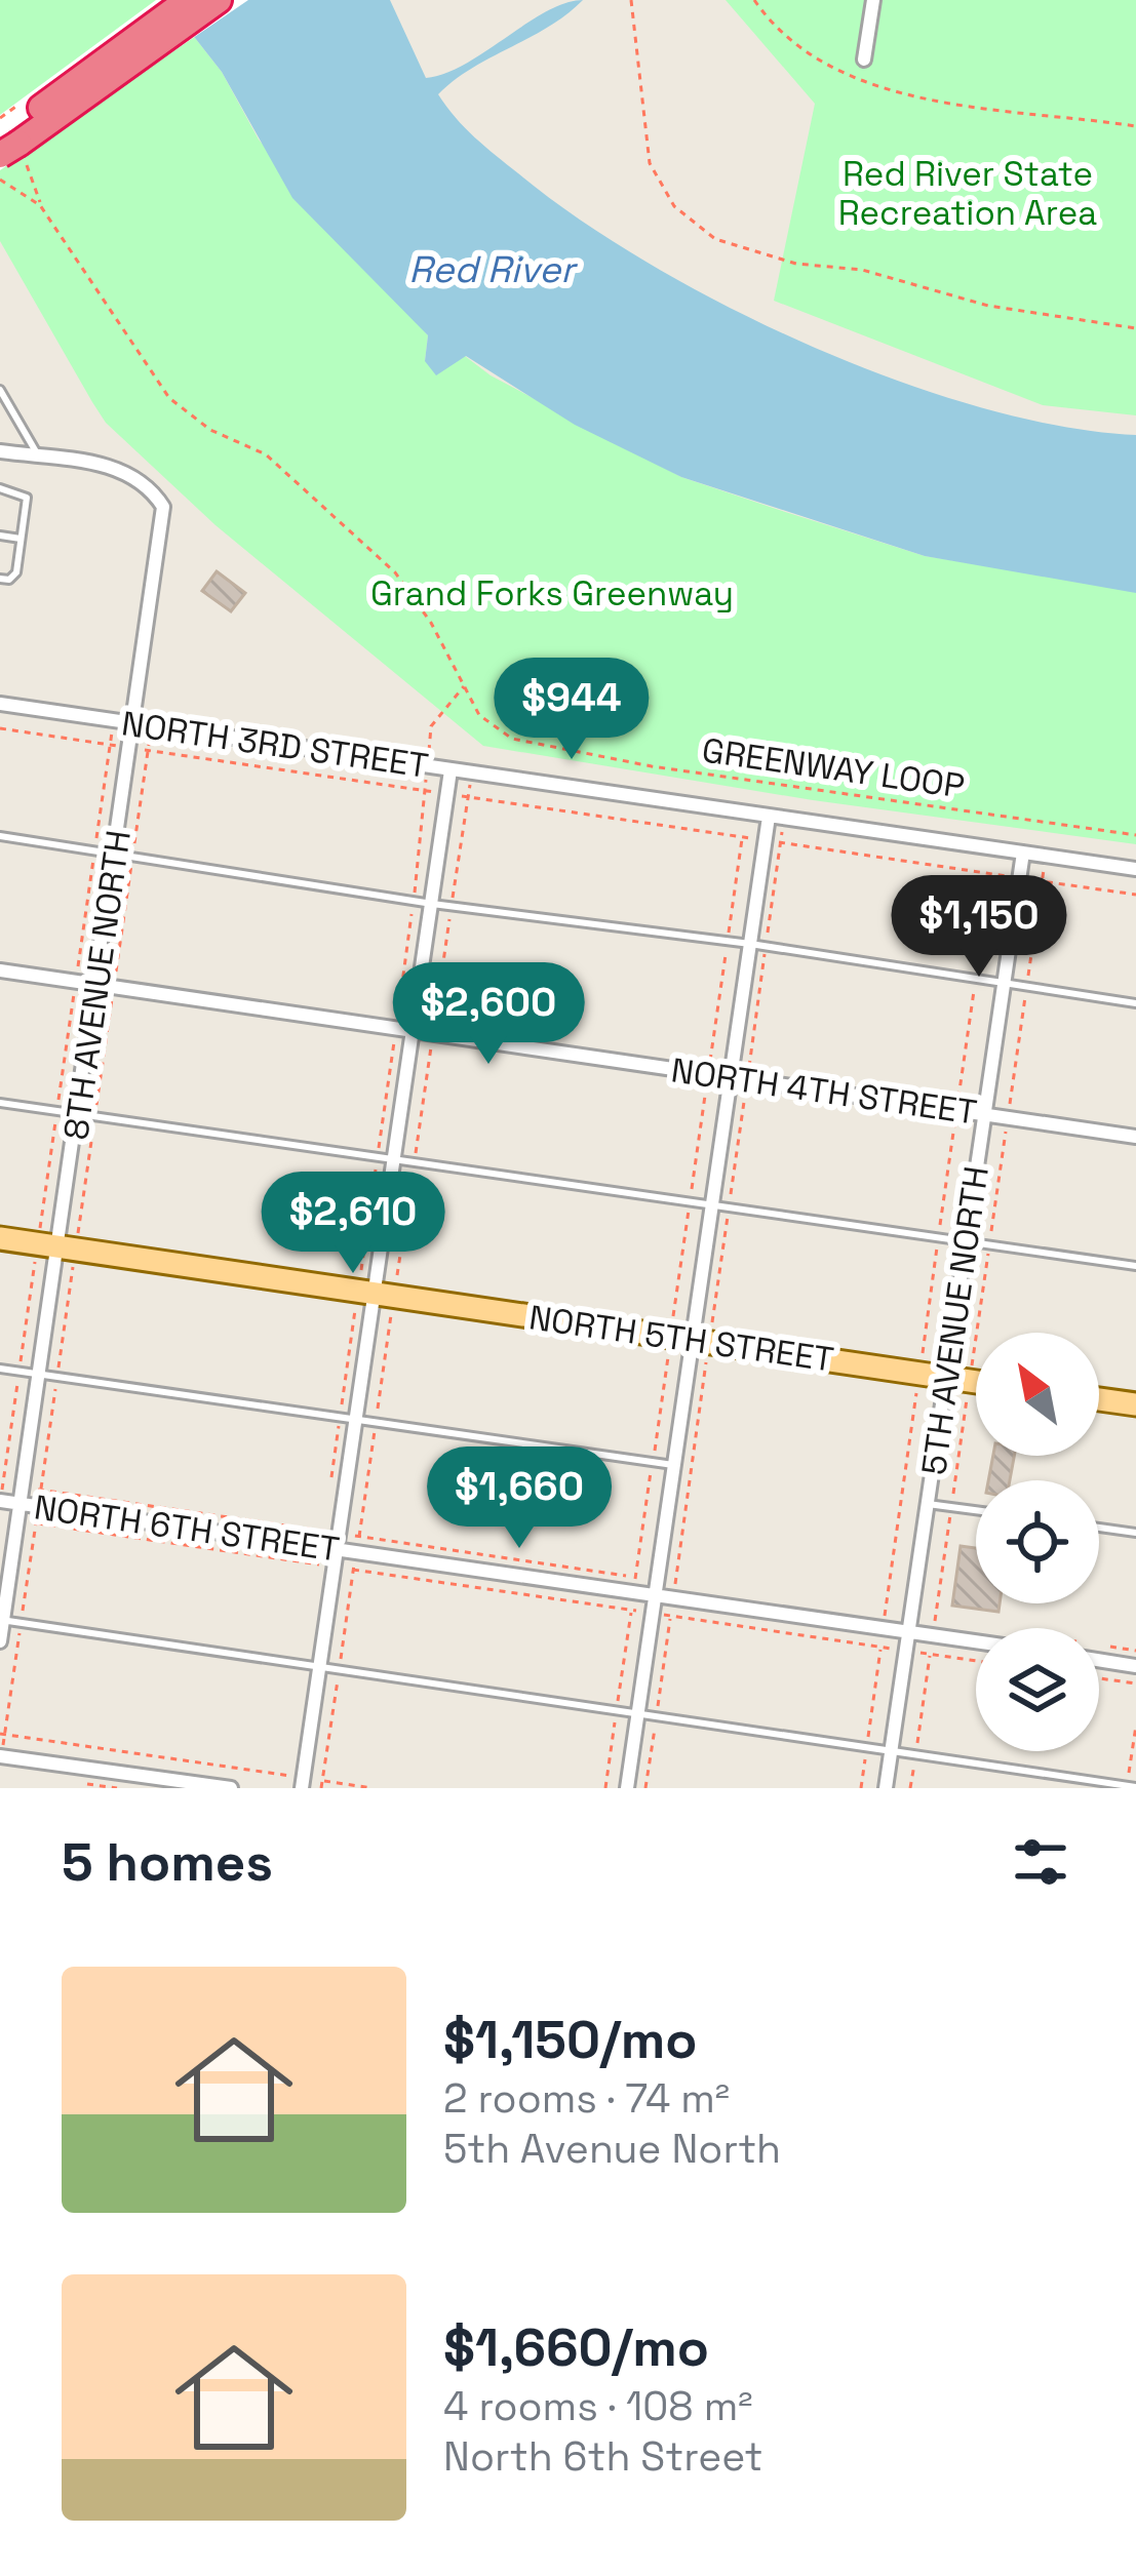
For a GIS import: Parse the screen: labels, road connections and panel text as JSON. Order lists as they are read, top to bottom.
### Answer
{
  "streets": {
    "main road": ["NORTH 5TH STREET"],
    "street": [
      "NORTH 3RD STREET",
      "8TH AVENUE NORTH",
      "NORTH 4TH STREET",
      "5TH AVENUE NORTH",
      "NORTH 6TH STREET"
    ],
    "path": ["GREENWAY LOOP"]
  },
  "crossings": [
    ["NORTH 3RD STREET", "8TH AVENUE NORTH"],
    ["NORTH 3RD STREET", "5TH AVENUE NORTH"],
    ["8TH AVENUE NORTH", "NORTH 4TH STREET"],
    ["8TH AVENUE NORTH", "NORTH 5TH STREET"],
    ["8TH AVENUE NORTH", "NORTH 6TH STREET"],
    ["NORTH 4TH STREET", "5TH AVENUE NORTH"],
    ["5TH AVENUE NORTH", "NORTH 5TH STREET"],
    ["5TH AVENUE NORTH", "NORTH 6TH STREET"]
  ],
  "water": ["Red River"],
  "parks": ["Red River State Recreation Area", "Grand Forks Greenway"],
  "north": "top left",
  "page": {
    "price": [
      "$944",
      "$1,150",
      "$2,600",
      "$2,610",
      "$1,660"
    ],
    "heading": "5 homes",
    "list": [
      {
        "name": "$1,150/mo",
        "note": "2 rooms · 74 m² · 5th Avenue North"
      },
      {
        "name": "$1,660/mo",
        "note": "4 rooms · 108 m² · North 6th Street"
      }
    ]
  }
}
